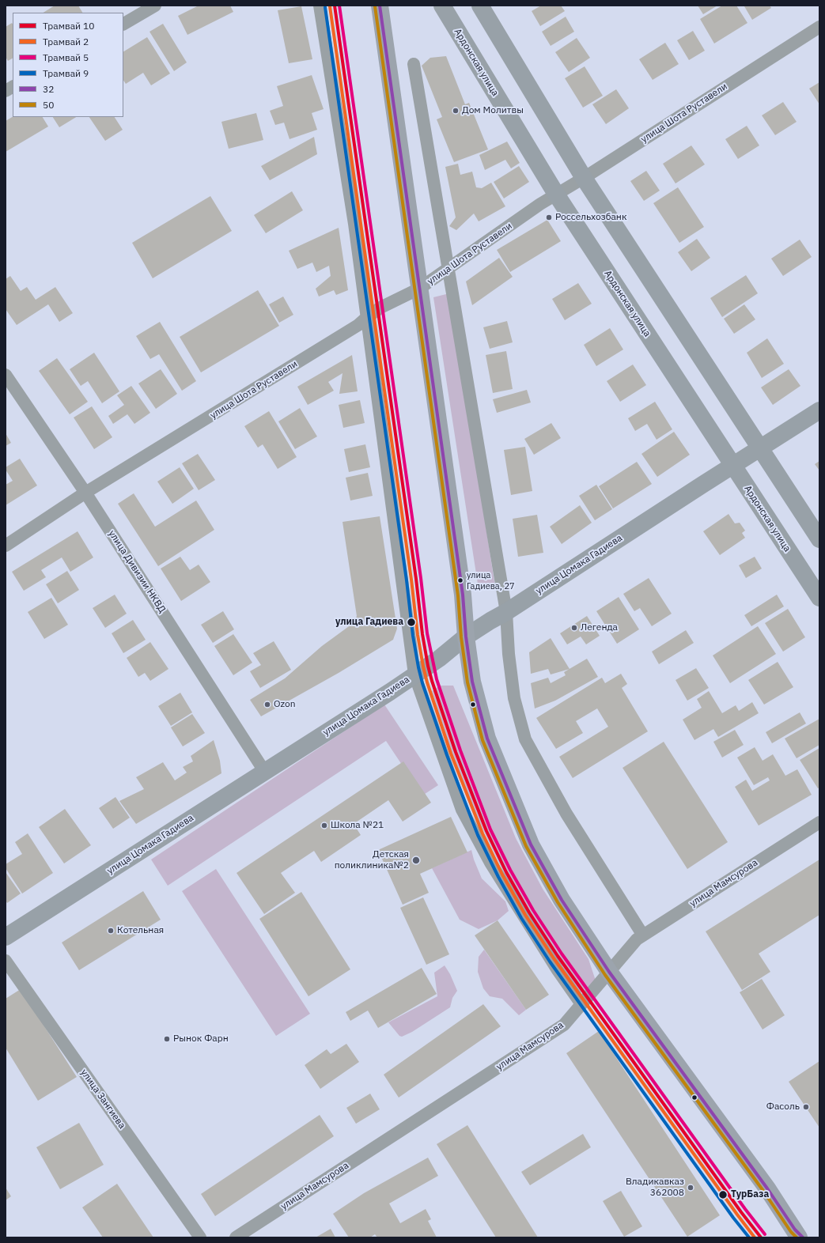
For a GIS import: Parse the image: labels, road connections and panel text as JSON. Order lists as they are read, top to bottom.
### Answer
{
  "streets": {
    "main road": ["Ардонская улица", "улица Цомака Гадиева"],
    "street": [
      "улица Шота Руставели",
      "улица Дивизии НКВД",
      "улица Мамсурова",
      "улица Зангиева"
    ]
  },
  "crossings": [
    ["Ардонская улица", "улица Шота Руставели"],
    ["Ардонская улица", "улица Цомака Гадиева"],
    ["улица Шота Руставели", "улица Дивизии НКВД"],
    ["улица Цомака Гадиева", "улица Дивизии НКВД"]
  ],
  "places": [
    "Дом Молитвы",
    "Россельхозбанк",
    "улица Гадиева, 27",
    "улица Гадиева",
    "Легенда",
    "Ozon",
    "Школа №21",
    "Детская поликлиника№2",
    "Котельная",
    "Рынок Фарн",
    "Фасоль",
    "Владикавказ 362008",
    "ТурБаза"
  ],
  "lines": [
    "tram line 10",
    "tram line 5",
    "transit line 32",
    "tram line 2",
    "transit line 50",
    "tram line 9"
  ],
  "legend": [
    "Трамвай 10",
    "Трамвай 2",
    "Трамвай 5",
    "Трамвай 9",
    "32",
    "50"
  ]
}
